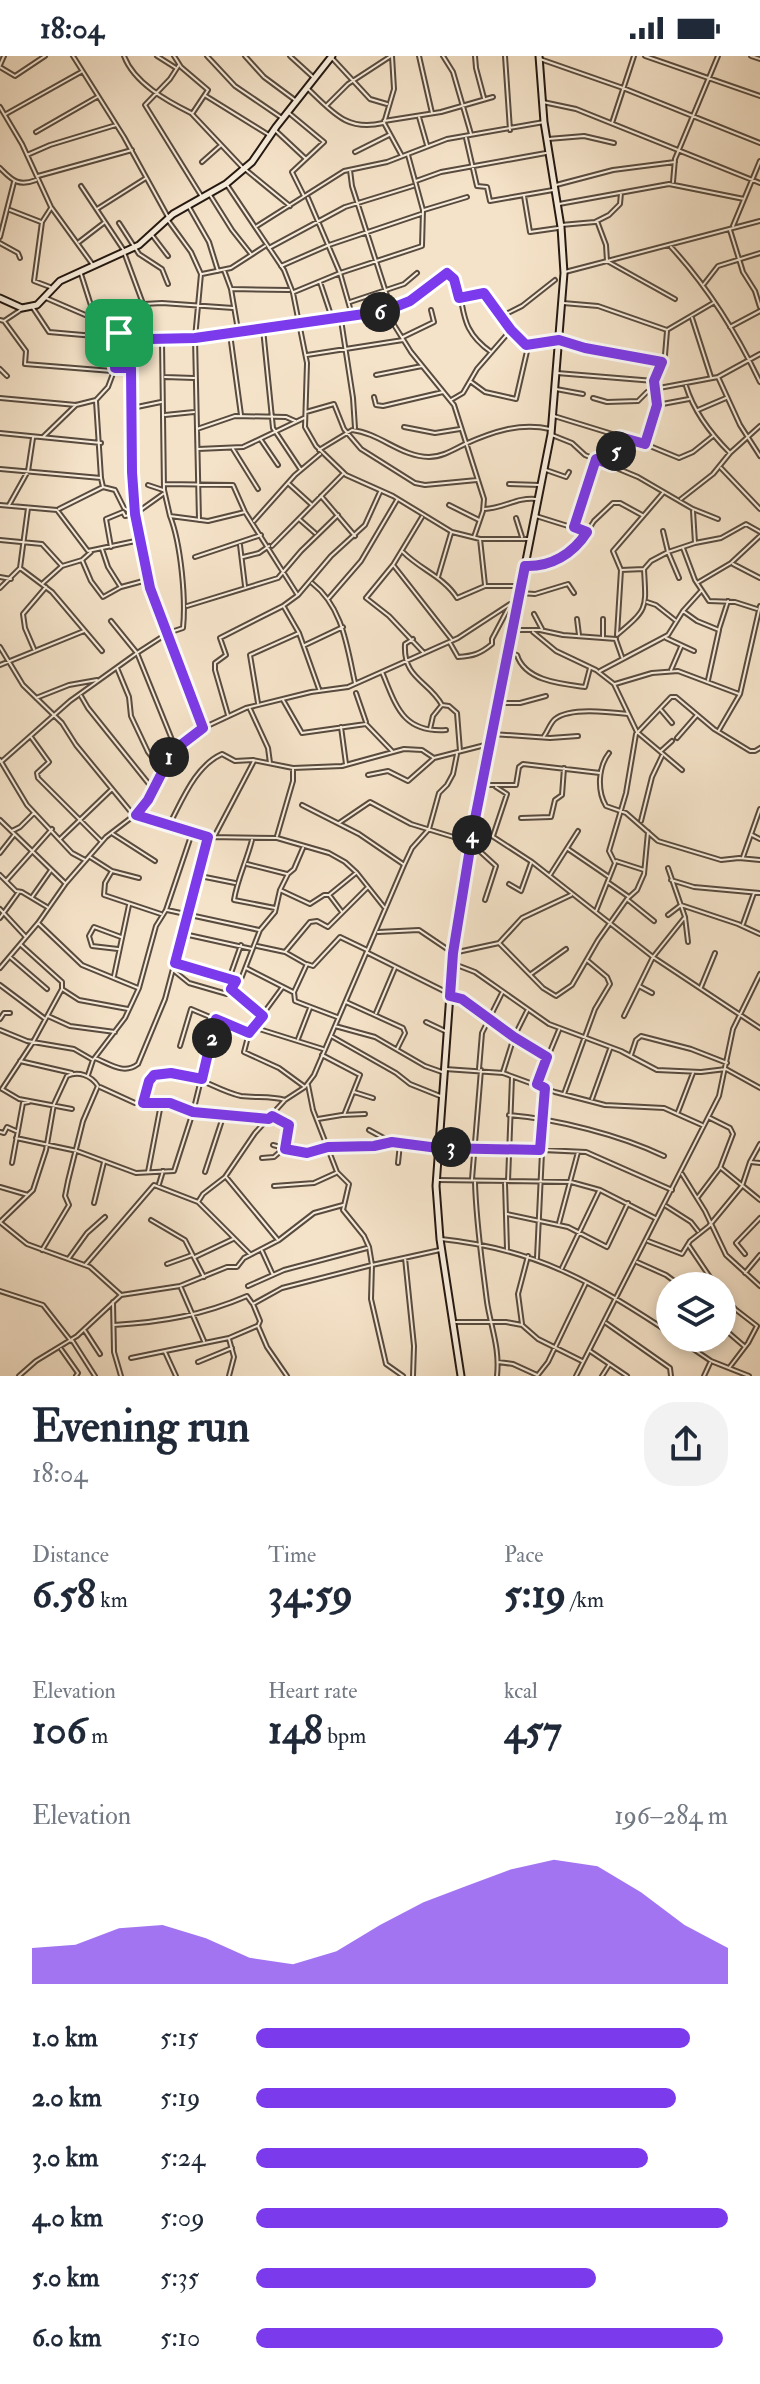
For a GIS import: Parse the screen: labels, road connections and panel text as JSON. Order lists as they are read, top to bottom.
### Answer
{
  "page": {
    "status": "18:04",
    "pins": [
      "6",
      "5",
      "1",
      "4",
      "2",
      "3"
    ],
    "heading": ["Evening run", "18:04"],
    "stats": [
      ["Distance", "6.58 km"],
      ["Time", "34:59"],
      ["Pace", "5:19 /km"],
      ["Elevation", "106 m"],
      ["Heart rate", "148 bpm"],
      ["kcal", "457"]
    ],
    "chart": ["Elevation", "196–284 m"],
    "list": [
      {
        "name": "1.0 km",
        "note": "5:15"
      },
      {
        "name": "2.0 km",
        "note": "5:19"
      },
      {
        "name": "3.0 km",
        "note": "5:24"
      },
      {
        "name": "4.0 km",
        "note": "5:09"
      },
      {
        "name": "5.0 km",
        "note": "5:35"
      },
      {
        "name": "6.0 km",
        "note": "5:10"
      }
    ]
  }
}
